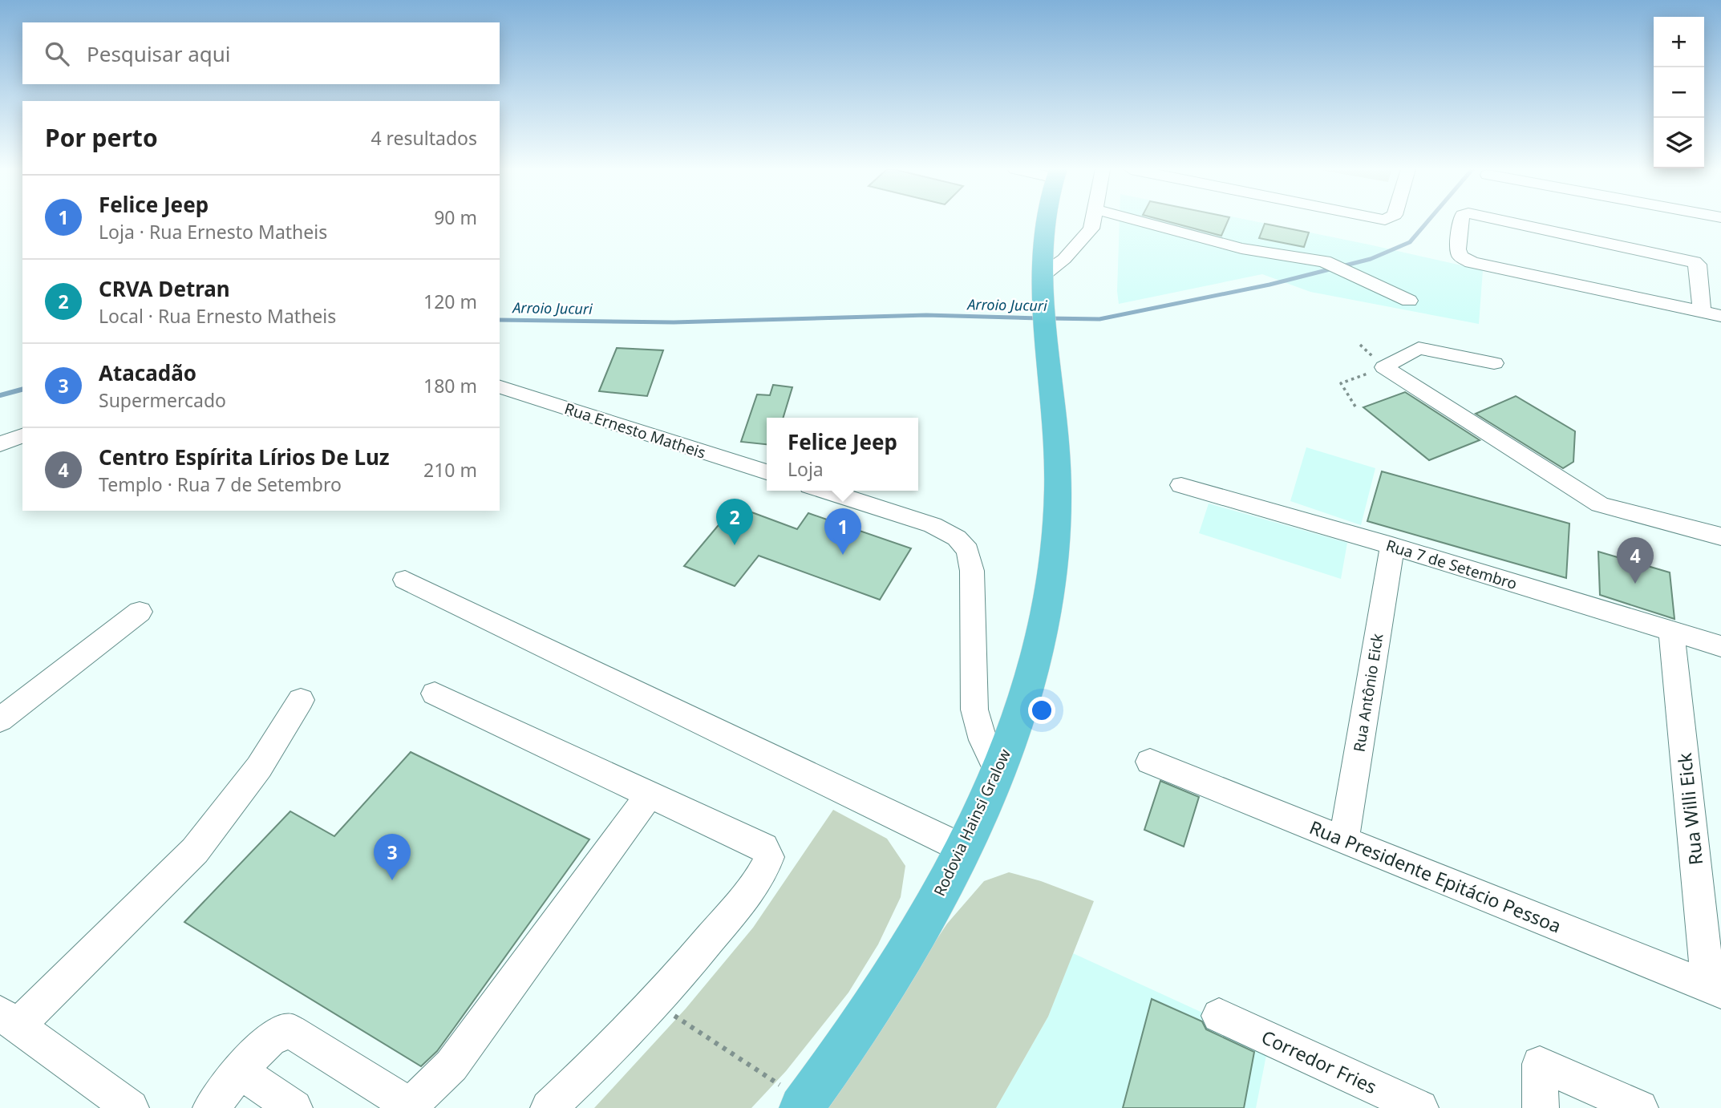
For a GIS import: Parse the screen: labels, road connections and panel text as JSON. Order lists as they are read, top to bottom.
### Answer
{
  "streets": {
    "main road": ["Rodovia Hainsi Gralow"],
    "street": [
      "Rua Ernesto Matheis",
      "Rua 7 de Setembro",
      "Rua Antônio Eick",
      "Rua Willi Eick",
      "Rua Presidente Epitácio Pessoa",
      "Corredor Fries"
    ]
  },
  "crossings": [
    ["Rua 7 de Setembro", "Rua Antônio Eick"],
    ["Rua 7 de Setembro", "Rua Willi Eick"],
    ["Rua Antônio Eick", "Rua Presidente Epitácio Pessoa"],
    ["Rua Willi Eick", "Rua Presidente Epitácio Pessoa"]
  ],
  "water": ["Arroio Jucuri"],
  "page": {
    "map_buttons": ["+", "−"],
    "search": "Pesquisar aqui",
    "heading": ["Por perto", "4 resultados"],
    "list": [
      {
        "mark": "1",
        "name": "Felice Jeep",
        "note": "Loja · Rua Ernesto Matheis",
        "value": "90 m"
      },
      {
        "mark": "2",
        "name": "CRVA Detran",
        "note": "Local · Rua Ernesto Matheis",
        "value": "120 m"
      },
      {
        "mark": "3",
        "name": "Atacadão",
        "note": "Supermercado",
        "value": "180 m"
      },
      {
        "mark": "4",
        "name": "Centro Espírita Lírios De Luz",
        "note": "Templo · Rua 7 de Setembro",
        "value": "210 m"
      }
    ],
    "popup": ["Felice Jeep", "Loja"],
    "pins": [
      "2",
      "1",
      "4",
      "3"
    ]
  }
}
